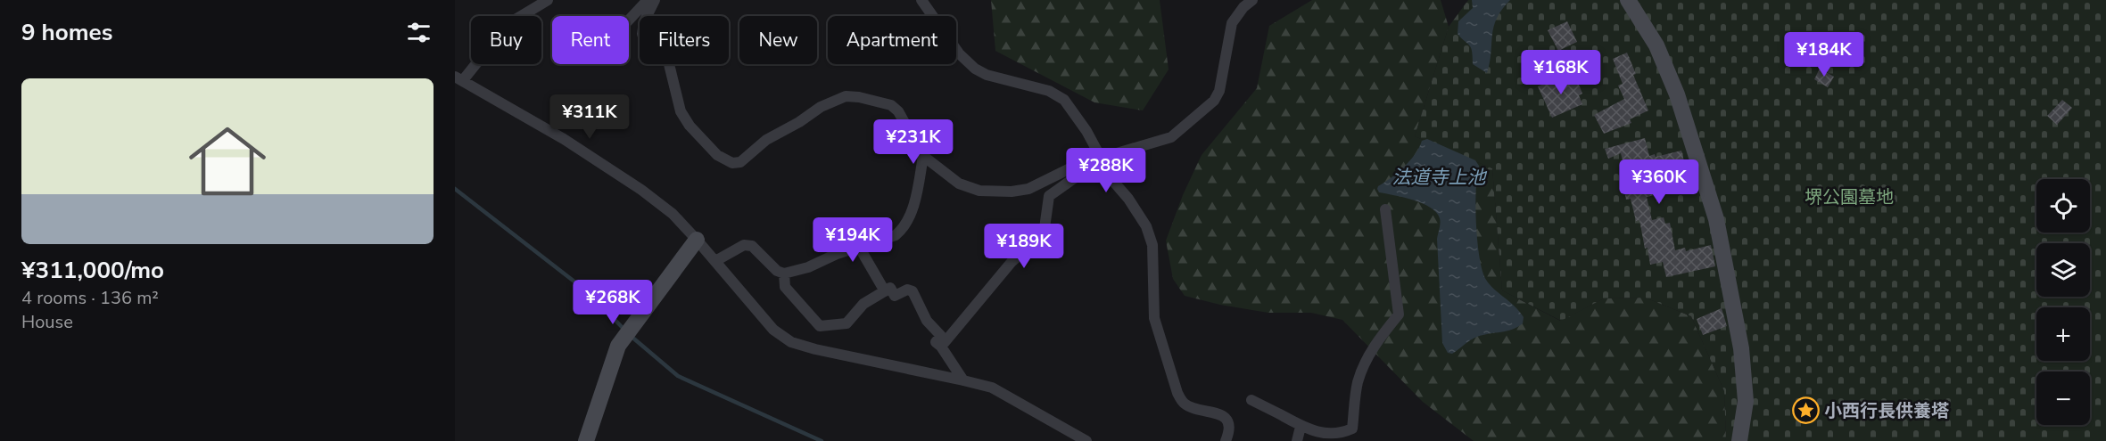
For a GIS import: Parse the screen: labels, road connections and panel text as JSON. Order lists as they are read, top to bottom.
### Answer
{
  "water": ["法道寺上池"],
  "parks": ["堺公園墓地"],
  "places": {
    "place": ["小西行長供養塔"]
  },
  "page": {
    "heading": "9 homes",
    "chip": [
      "Buy",
      "Rent",
      "Filters",
      "New",
      "Apartment"
    ],
    "price": [
      "¥184K",
      "¥168K",
      "¥311K",
      "¥231K",
      "¥288K",
      "¥360K",
      "¥194K",
      "¥189K",
      "¥268K"
    ],
    "list": [
      {
        "name": "¥311,000/mo",
        "note": "4 rooms · 136 m² · House"
      }
    ],
    "map_buttons": ["+", "−"]
  }
}
